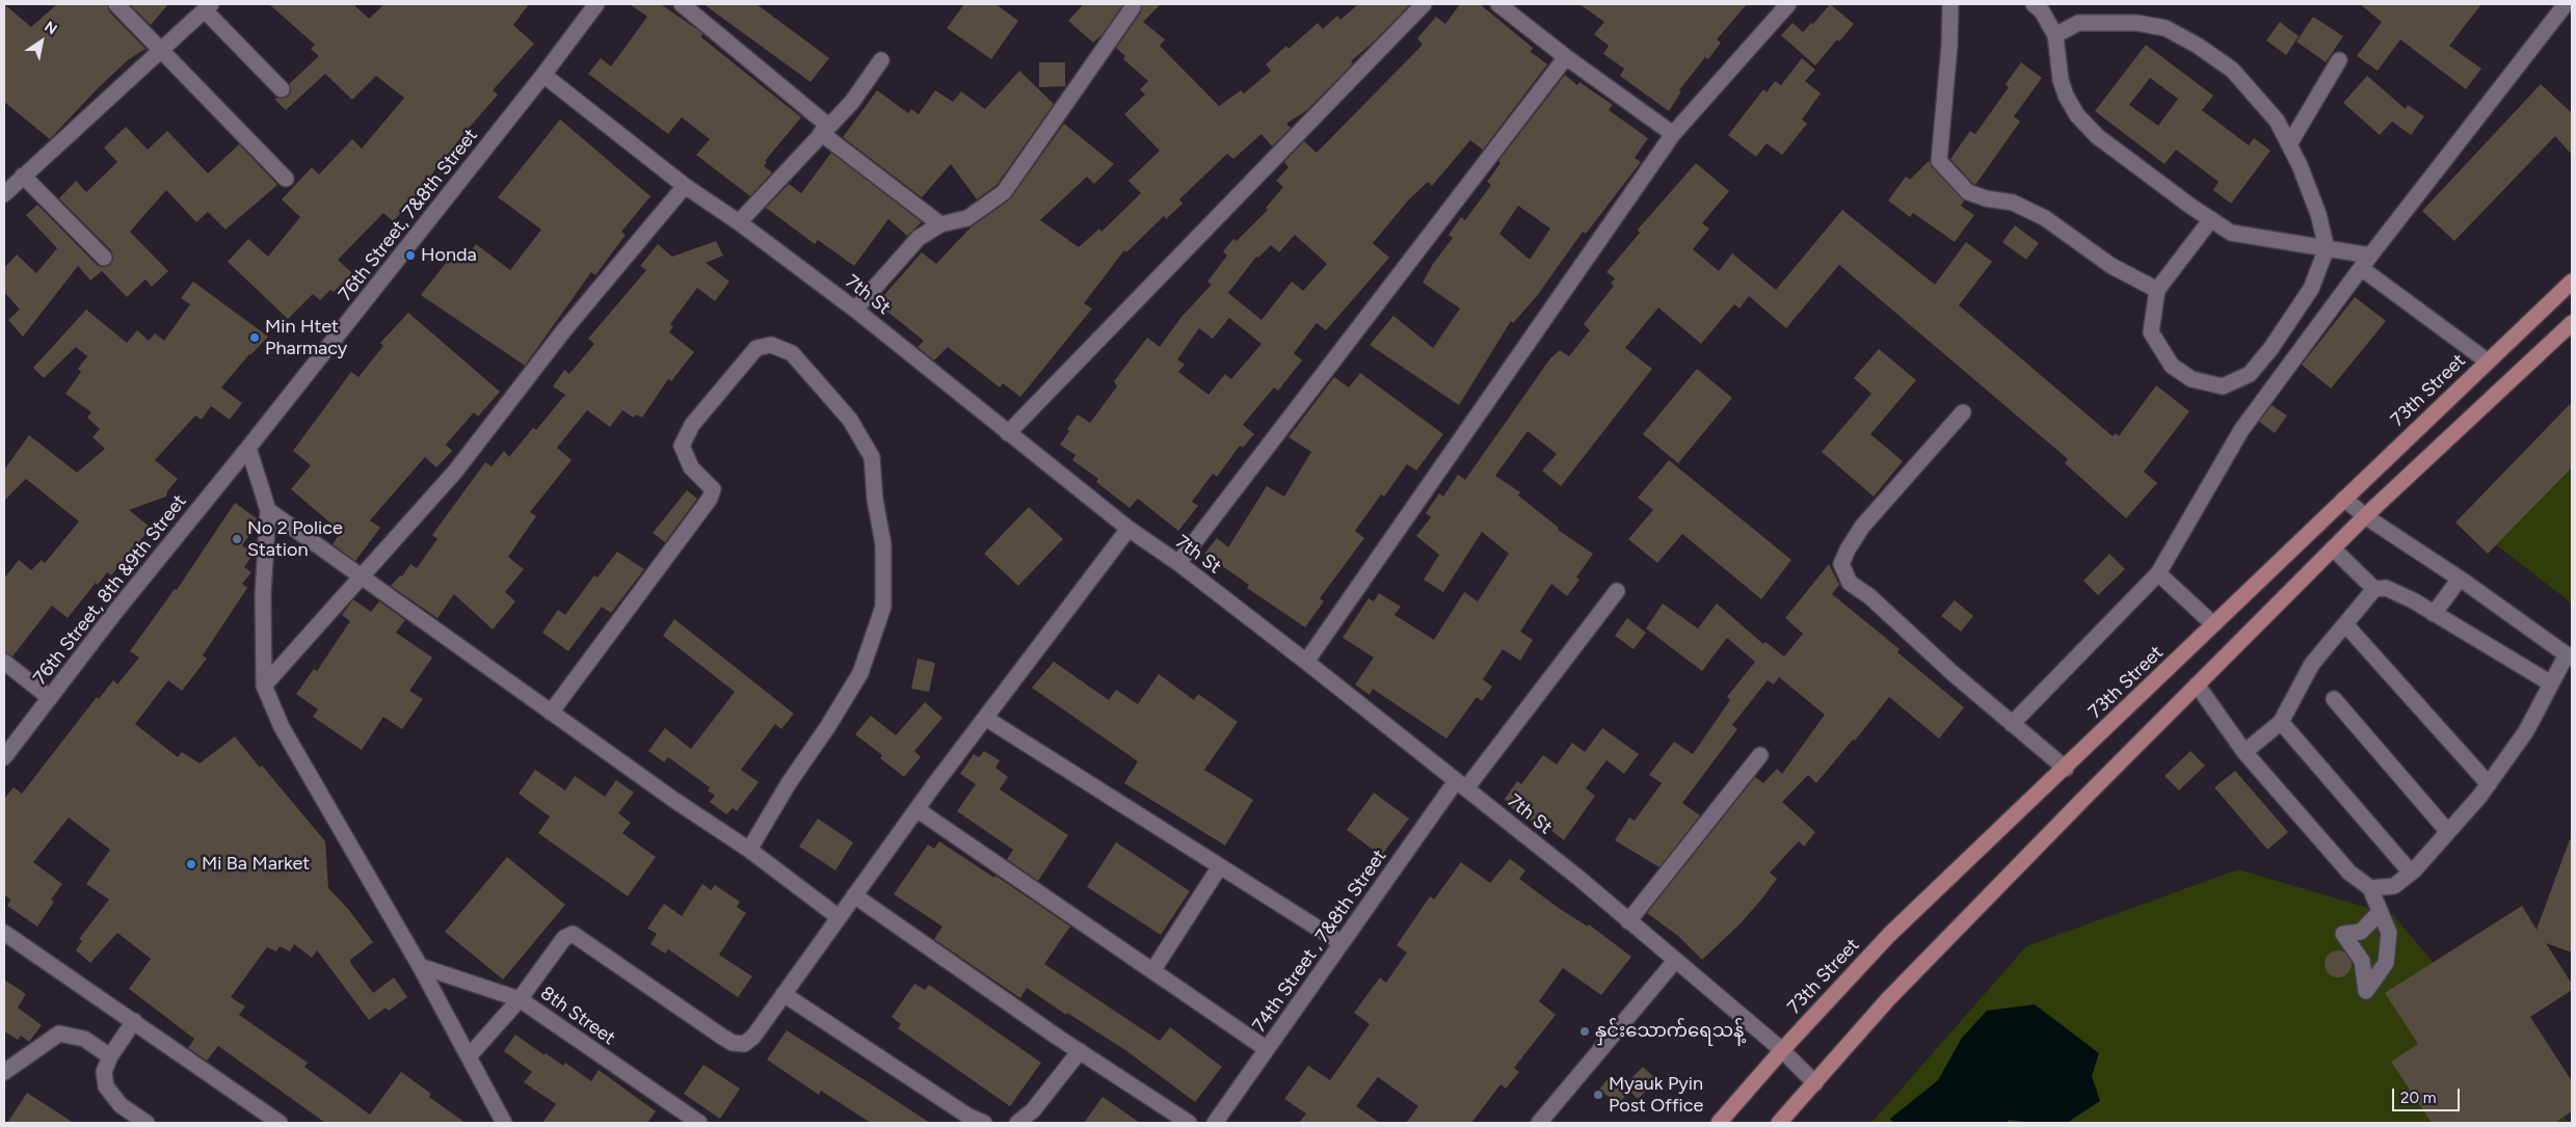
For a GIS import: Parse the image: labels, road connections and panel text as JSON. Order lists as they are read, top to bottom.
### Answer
{
  "streets": {
    "main road": ["73th Street"],
    "street": [
      "76th Street, 7&8th Street",
      "7th St",
      "76th Street, 8th &9th Street",
      "74th Street , 7&8th Street",
      "8th Street"
    ]
  },
  "crossings": [
    ["76th Street, 7&8th Street", "7th St"],
    ["76th Street, 7&8th Street", "76th Street, 8th &9th Street"],
    ["7th St", "73th Street"],
    ["7th St", "74th Street , 7&8th Street"]
  ],
  "places": [
    "Honda",
    "Min Htet Pharmacy",
    "No 2 Police Station",
    "Mi Ba Market",
    "နှင်းသောက်ရေသန့်",
    "Myauk Pyin Post Office"
  ],
  "scale_bar": "20 m",
  "north": "top right"
}
